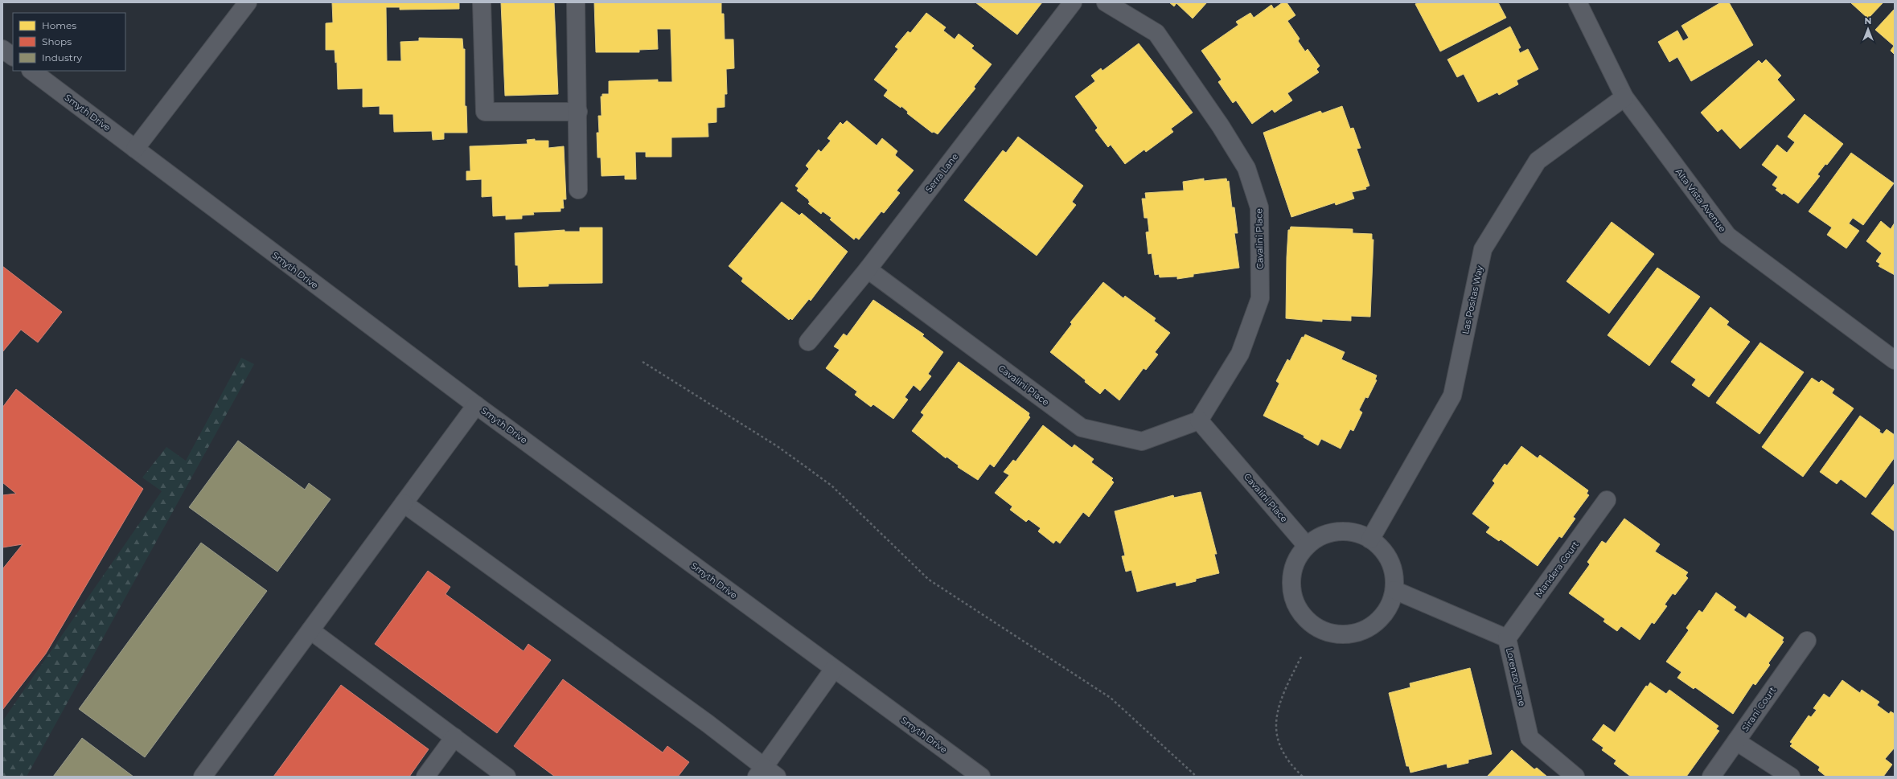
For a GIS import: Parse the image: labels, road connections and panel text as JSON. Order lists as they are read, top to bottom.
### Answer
{
  "streets": {
    "street": [
      "Smyth Drive",
      "Serra Lane",
      "Alta Vista Avenue",
      "Cavalini Place",
      "Las Positas Way",
      "Mandera Court",
      "Lorenzo Lane",
      "Sirani Court"
    ]
  },
  "crossings": [
    ["Serra Lane", "Cavalini Place"],
    ["Alta Vista Avenue", "Las Positas Way"],
    ["Cavalini Place", "Las Positas Way"],
    ["Cavalini Place", "Lorenzo Lane"],
    ["Las Positas Way", "Lorenzo Lane"],
    ["Mandera Court", "Lorenzo Lane"]
  ],
  "legend": ["Homes", "Shops", "Industry"],
  "north": "top"
}
